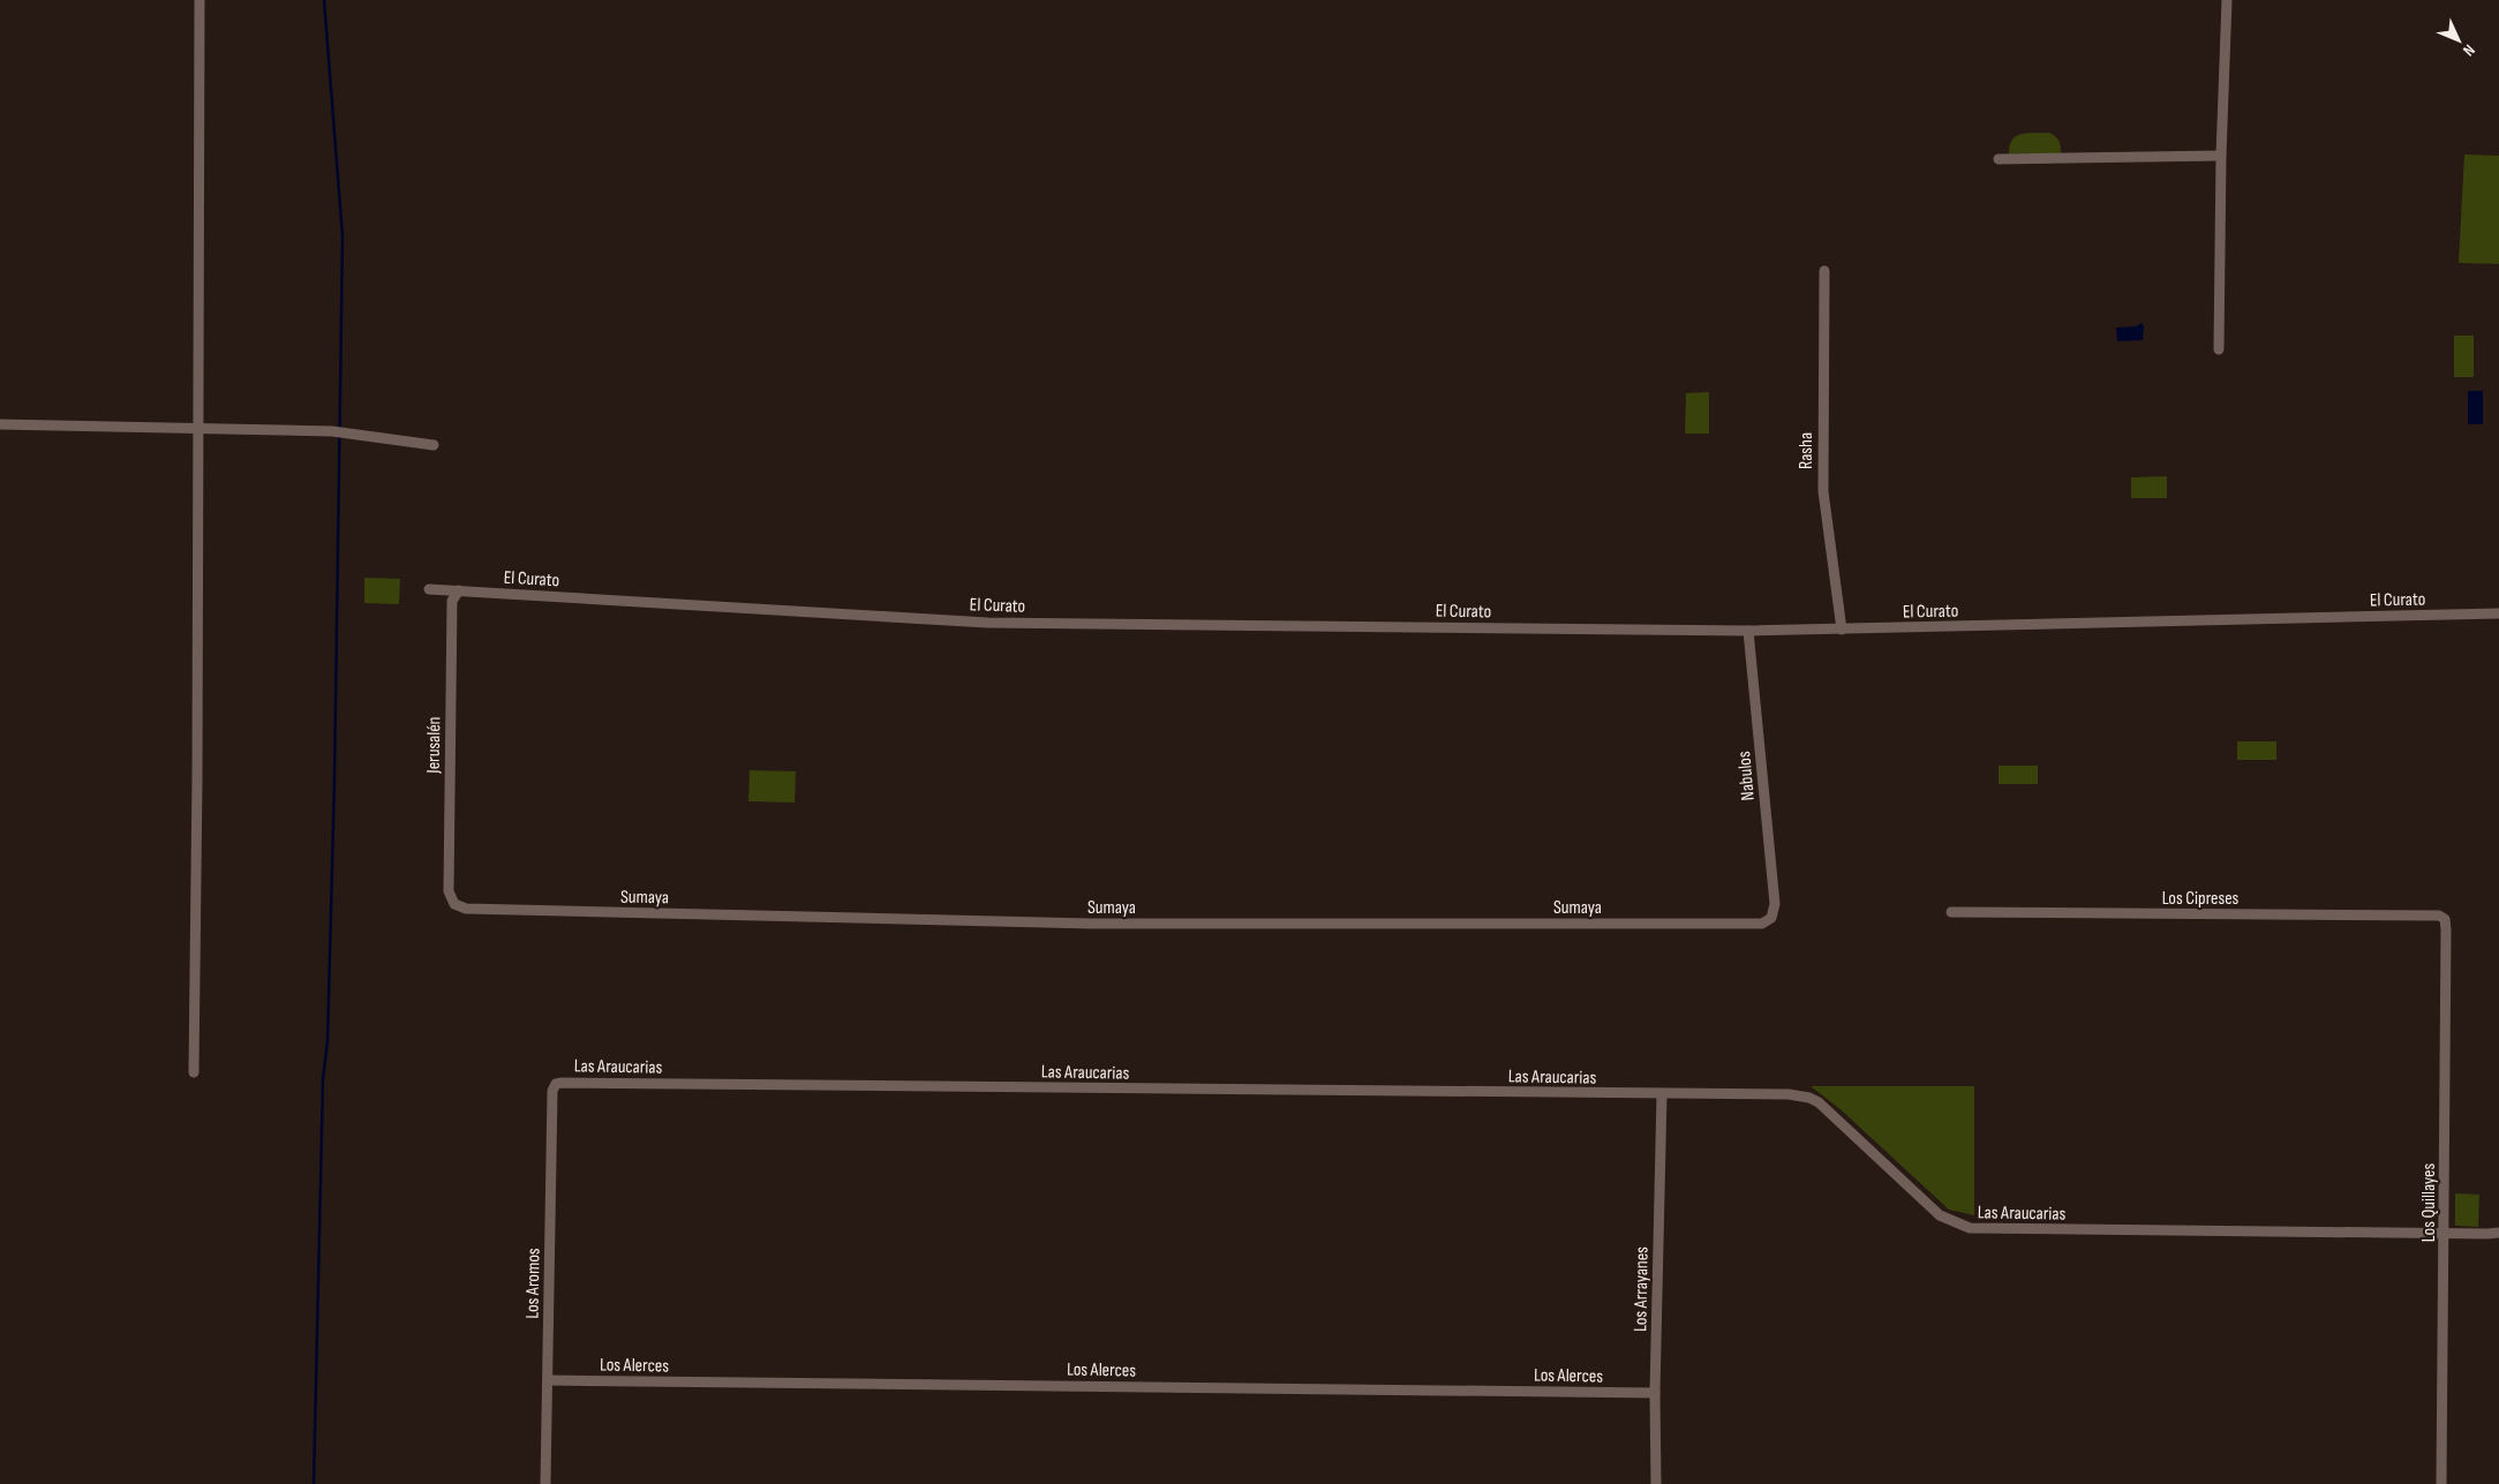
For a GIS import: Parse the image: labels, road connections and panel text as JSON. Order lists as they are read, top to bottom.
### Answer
{
  "streets": {
    "street": [
      "Rasha",
      "El Curato",
      "Jerusalén",
      "Nabulos",
      "Sumaya",
      "Los Cipreses",
      "Las Araucarias",
      "Los Quillayes",
      "Los Aromos",
      "Los Arrayanes",
      "Los Alerces"
    ]
  },
  "crossings": [
    ["Rasha", "El Curato"],
    ["El Curato", "Jerusalén"],
    ["El Curato", "Nabulos"],
    ["Jerusalén", "Sumaya"],
    ["Nabulos", "Sumaya"],
    ["Los Cipreses", "Los Quillayes"],
    ["Las Araucarias", "Los Quillayes"],
    ["Las Araucarias", "Los Aromos"],
    ["Las Araucarias", "Los Arrayanes"],
    ["Los Aromos", "Los Alerces"],
    ["Los Arrayanes", "Los Alerces"]
  ],
  "north": "bottom right"
}
